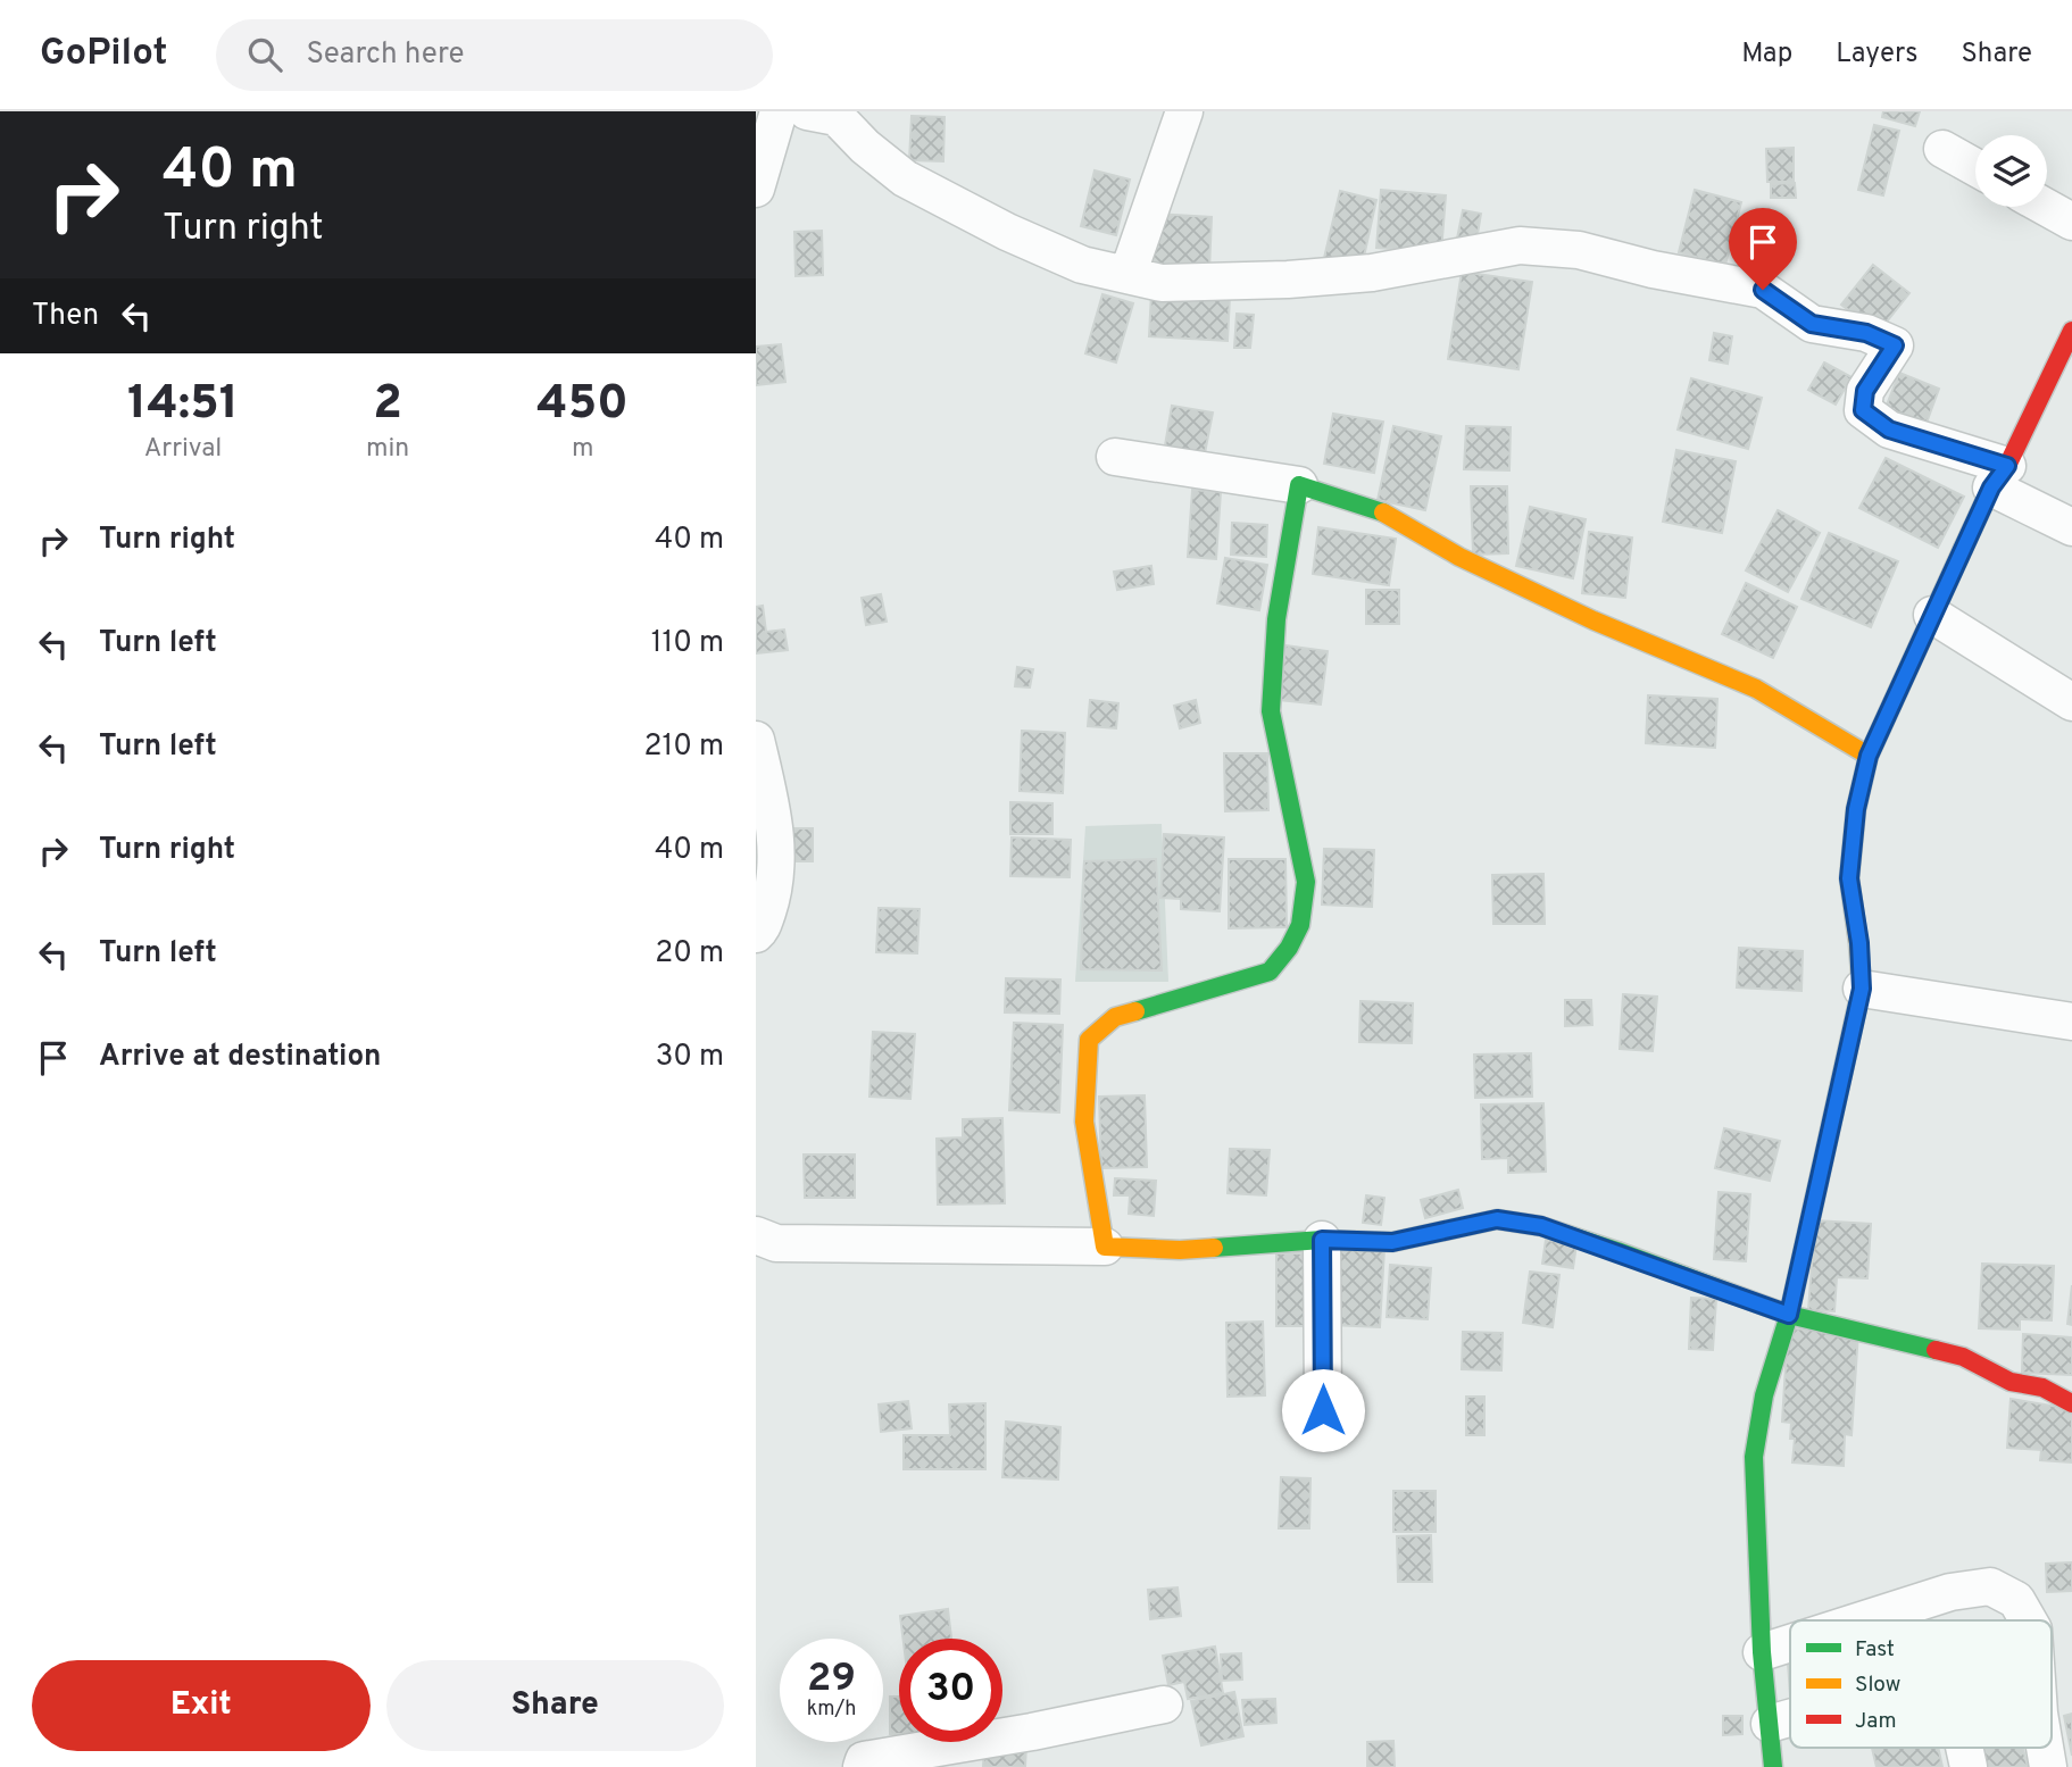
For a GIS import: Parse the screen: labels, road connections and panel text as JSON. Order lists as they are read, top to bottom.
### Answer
{
  "legend": ["Fast", "Slow", "Jam"],
  "page": {
    "header": "GoPilot",
    "search": "Search here",
    "nav": ["Map", "Layers", "Share"],
    "turn": ["40 m", "Turn right"],
    "then": "Then",
    "eta": [
      "14:51",
      "Arrival",
      "2",
      "min",
      "450",
      "m"
    ],
    "list": [
      {
        "name": "Turn right",
        "value": "40 m"
      },
      {
        "name": "Turn left",
        "value": "110 m"
      },
      {
        "name": "Turn left",
        "value": "210 m"
      },
      {
        "name": "Turn right",
        "value": "40 m"
      },
      {
        "name": "Turn left",
        "value": "20 m"
      },
      {
        "name": "Arrive at destination",
        "value": "30 m"
      }
    ],
    "speed": "29 km/h",
    "limit": "30",
    "buttons": ["Exit", "Share"]
  }
}
